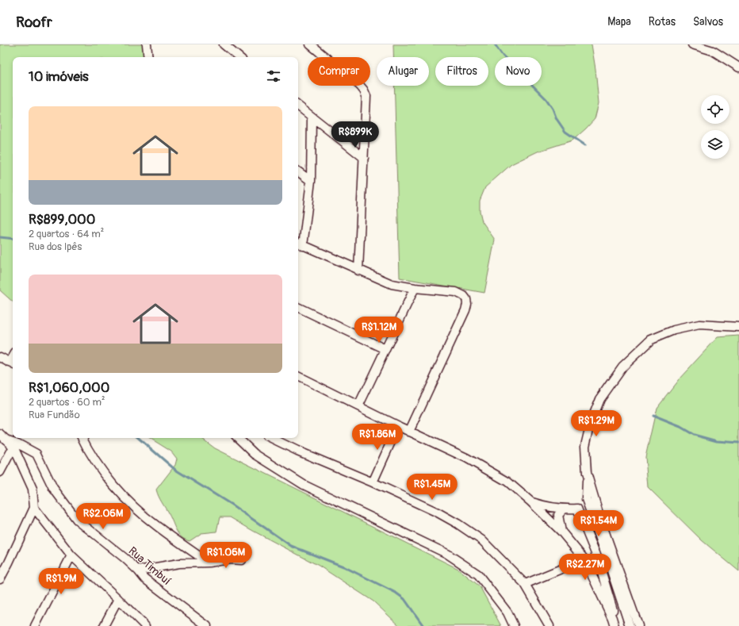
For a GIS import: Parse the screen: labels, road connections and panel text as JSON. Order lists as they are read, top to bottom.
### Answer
{
  "streets": {
    "street": ["Rua Timbuí"]
  },
  "page": {
    "header": "Roofr",
    "nav": ["Mapa", "Rotas", "Salvos"],
    "chip": [
      "Comprar",
      "Alugar",
      "Filtros",
      "Novo"
    ],
    "heading": "10 imóveis",
    "list": [
      {
        "name": "R$899,000",
        "note": "2 quartos · 64 m² · Rua dos Ipês"
      },
      {
        "name": "R$1,060,000",
        "note": "2 quartos · 60 m² · Rua Fundão"
      }
    ],
    "price": [
      "R$899K",
      "R$1.12M",
      "R$1.29M",
      "R$1.86M",
      "R$1.45M",
      "R$2.06M",
      "R$1.54M",
      "R$1.06M",
      "R$2.27M",
      "R$1.9M"
    ]
  }
}
